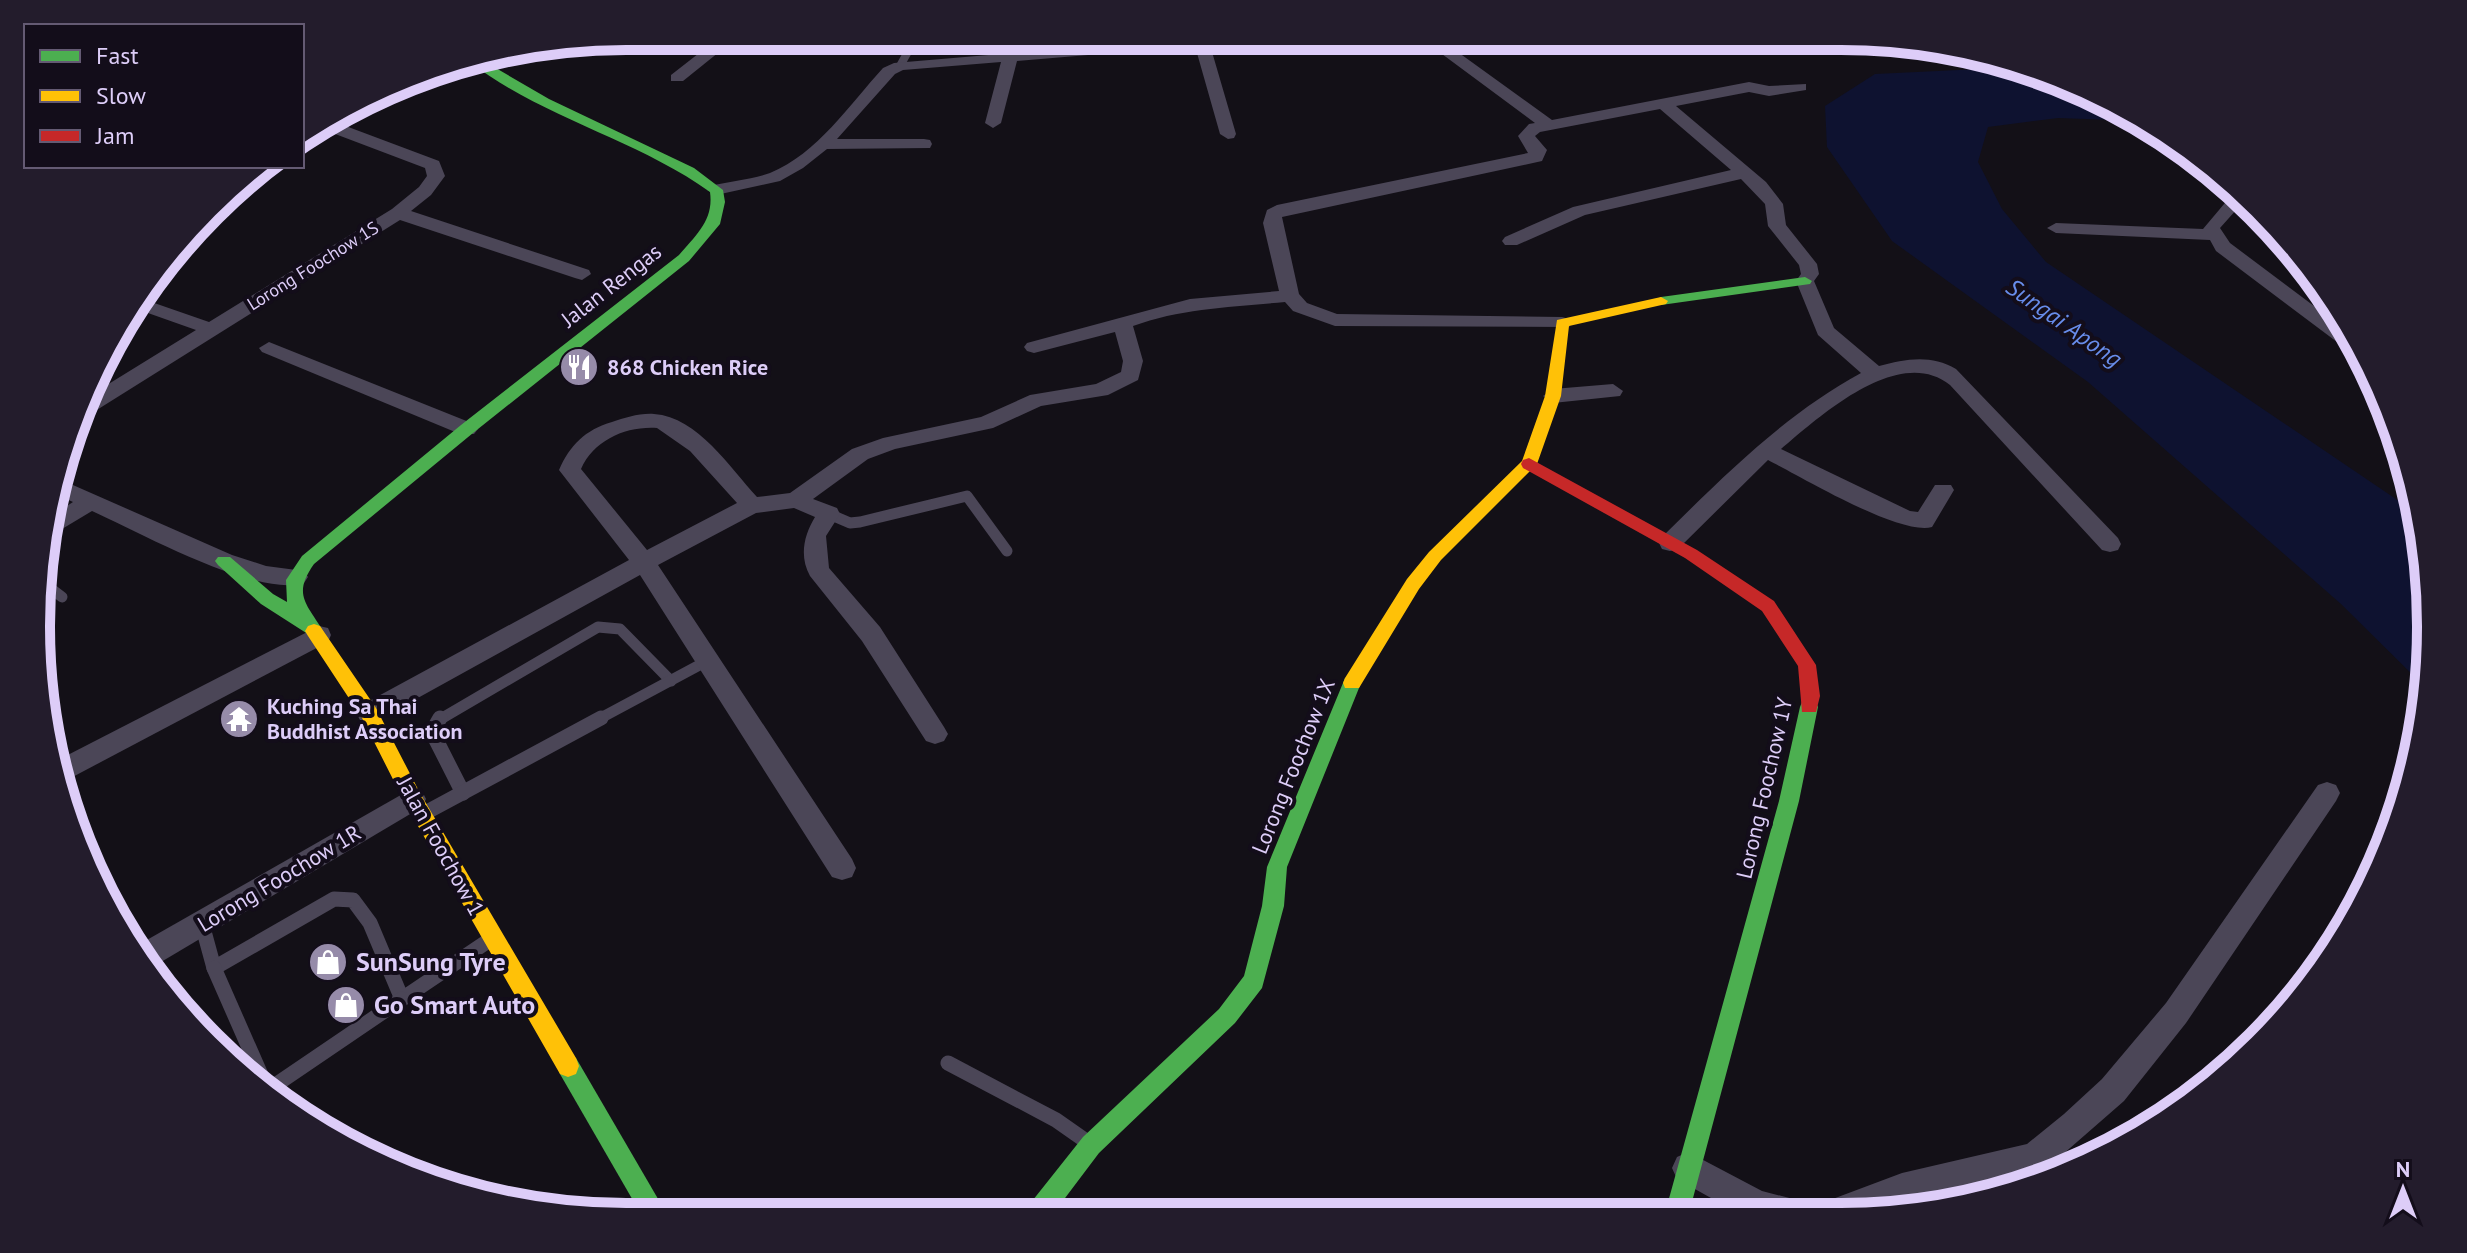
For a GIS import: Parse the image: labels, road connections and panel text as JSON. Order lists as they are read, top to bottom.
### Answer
{
  "streets": {
    "street": [
      "Lorong Foochow 1S",
      "Jalan Rengas",
      "Lorong Foochow 1X",
      "Lorong Foochow 1Y",
      "Jalan Foochow 1",
      "Lorong Foochow 1R"
    ]
  },
  "crossings": [
    ["Jalan Rengas", "Jalan Foochow 1"],
    ["Lorong Foochow 1X", "Lorong Foochow 1Y"],
    ["Jalan Foochow 1", "Lorong Foochow 1R"]
  ],
  "water": ["Sungai Apong"],
  "places": {
    "restaurant": ["868 Chicken Rice"],
    "temple": ["Kuching Sa Thai Buddhist Association"],
    "shop": ["SunSung Tyre", "Go Smart Auto"]
  },
  "legend": ["Fast", "Slow", "Jam"],
  "north": "top"
}
